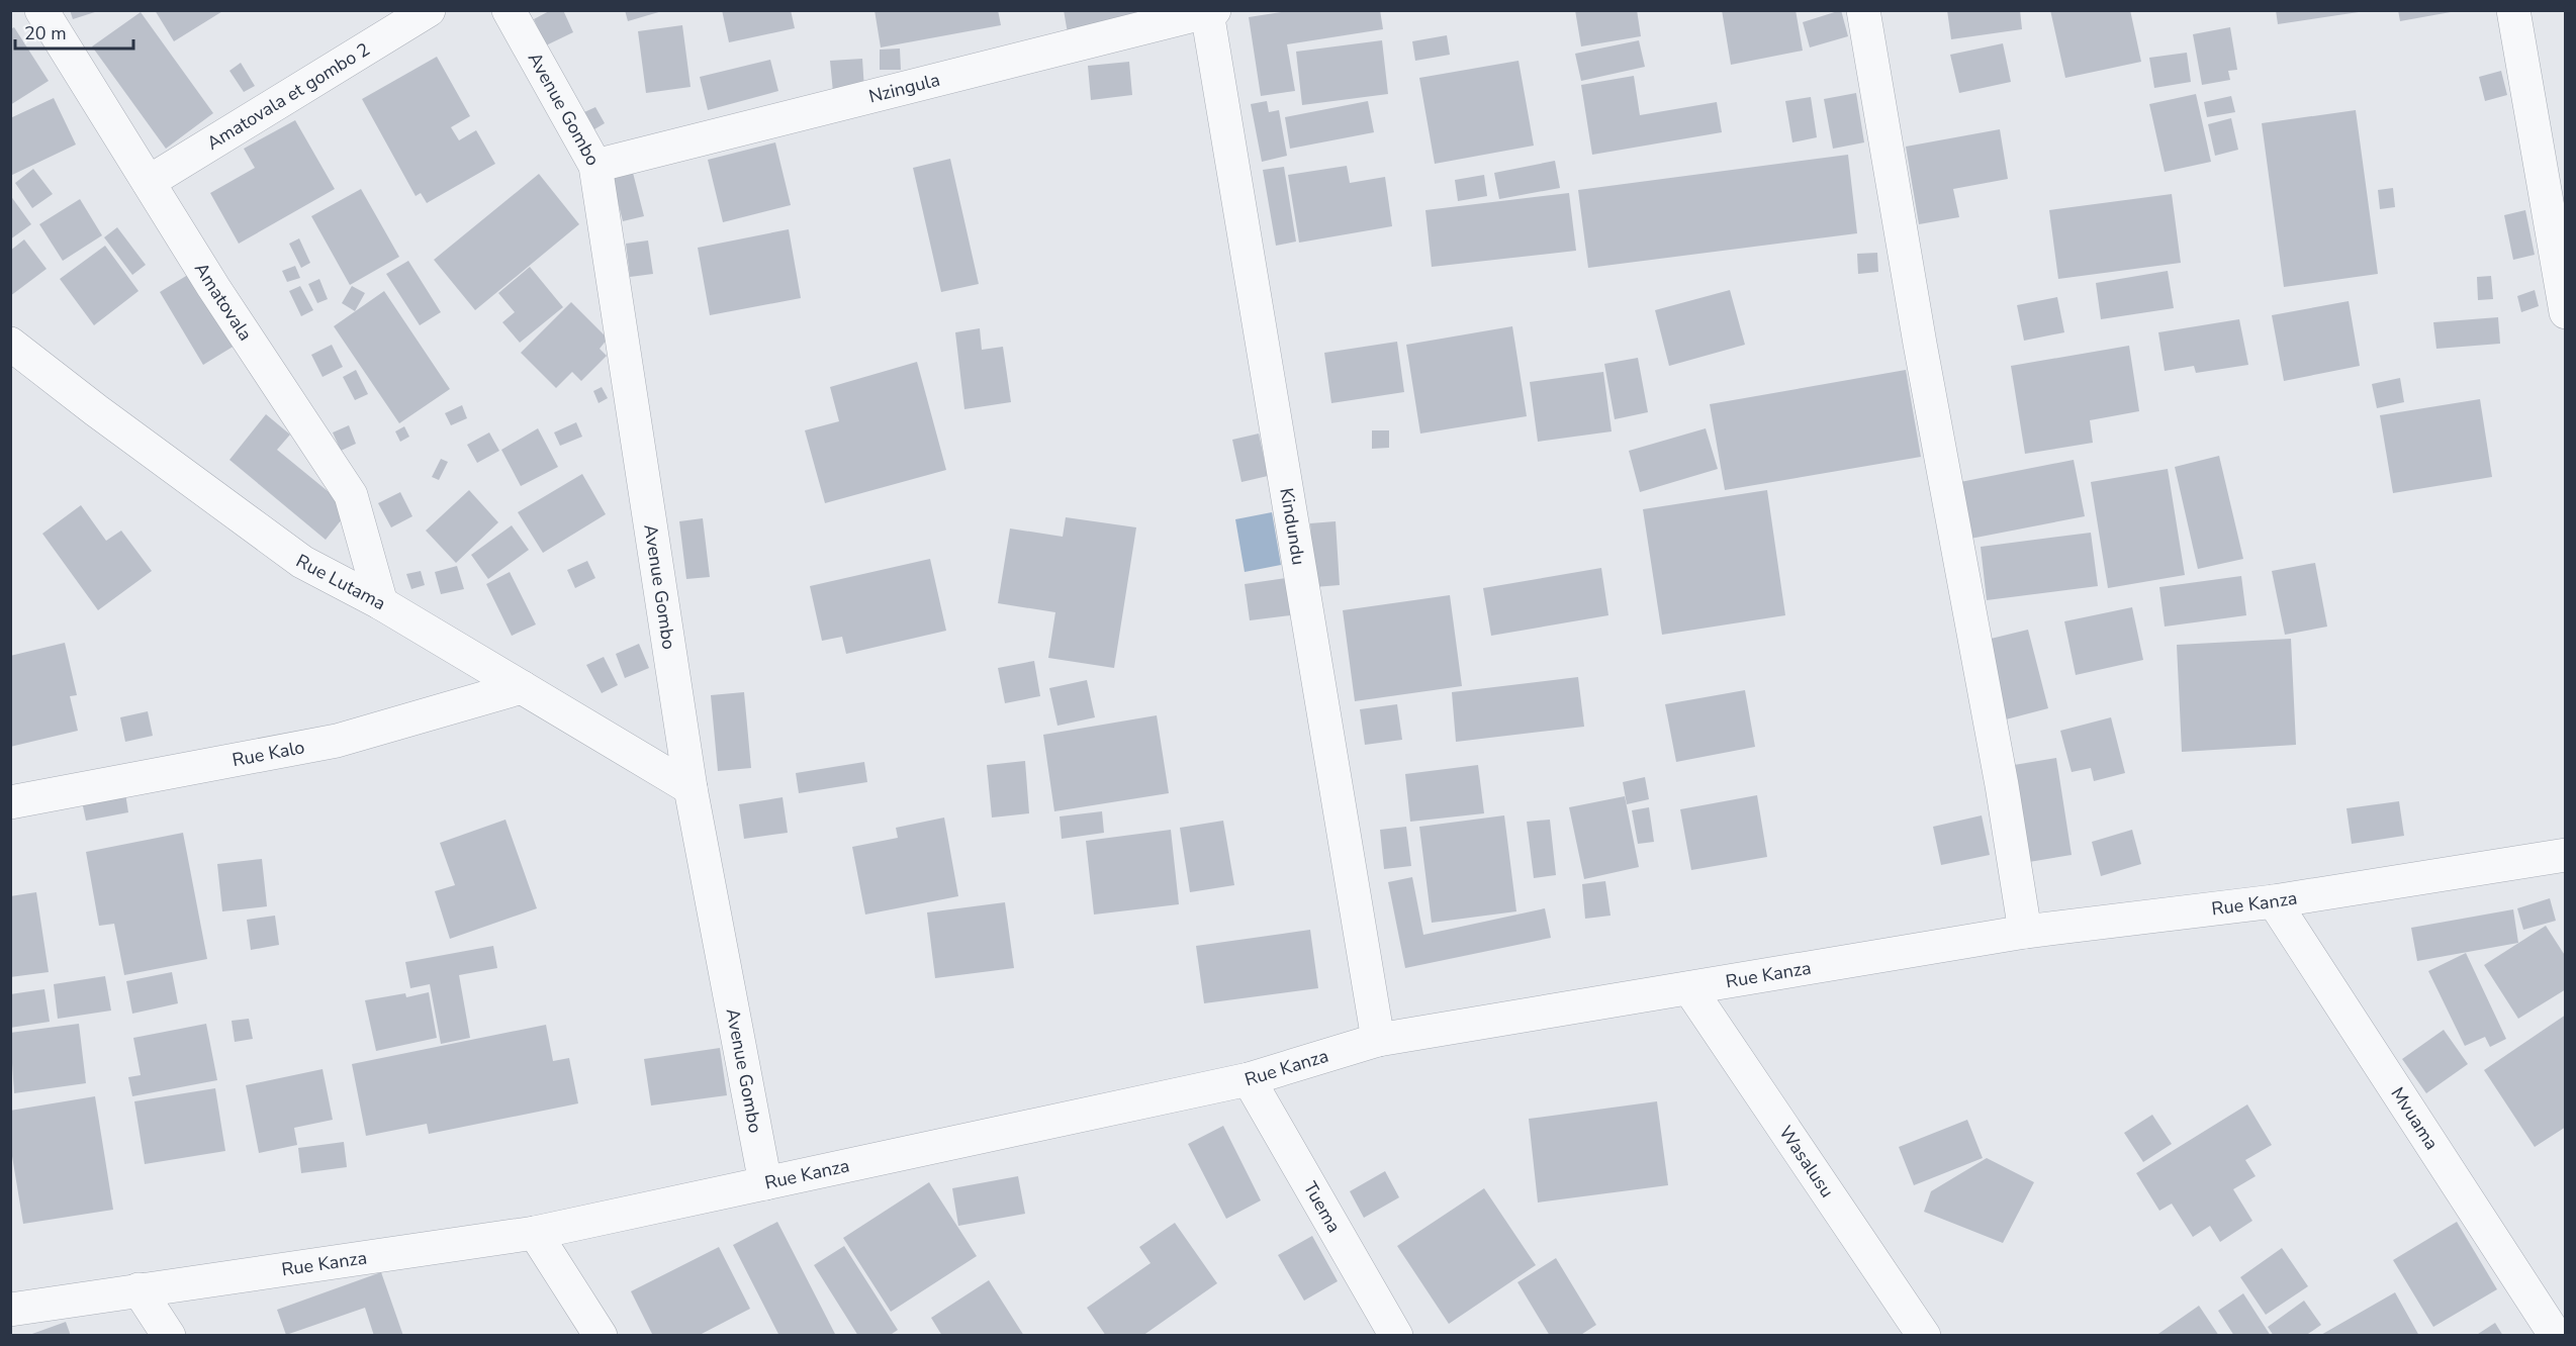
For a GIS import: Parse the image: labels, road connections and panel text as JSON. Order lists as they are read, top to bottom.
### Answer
{
  "streets": {
    "street": [
      "Nzingula",
      "Amatovala et gombo 2",
      "Avenue Gombo",
      "Amatovala",
      "Kindundu",
      "Rue Lutama",
      "Rue Kalo",
      "Rue Kanza",
      "Mvuama",
      "Wasalusu",
      "Tuema"
    ]
  },
  "crossings": [
    ["Nzingula", "Avenue Gombo"],
    ["Nzingula", "Kindundu"],
    ["Amatovala et gombo 2", "Amatovala"],
    ["Avenue Gombo", "Rue Lutama"],
    ["Avenue Gombo", "Rue Kanza"],
    ["Amatovala", "Rue Lutama"],
    ["Kindundu", "Rue Kanza"],
    ["Rue Lutama", "Rue Kalo"],
    ["Rue Kanza", "Mvuama"],
    ["Rue Kanza", "Wasalusu"],
    ["Rue Kanza", "Tuema"]
  ],
  "scale_bar": "20 m"
}
